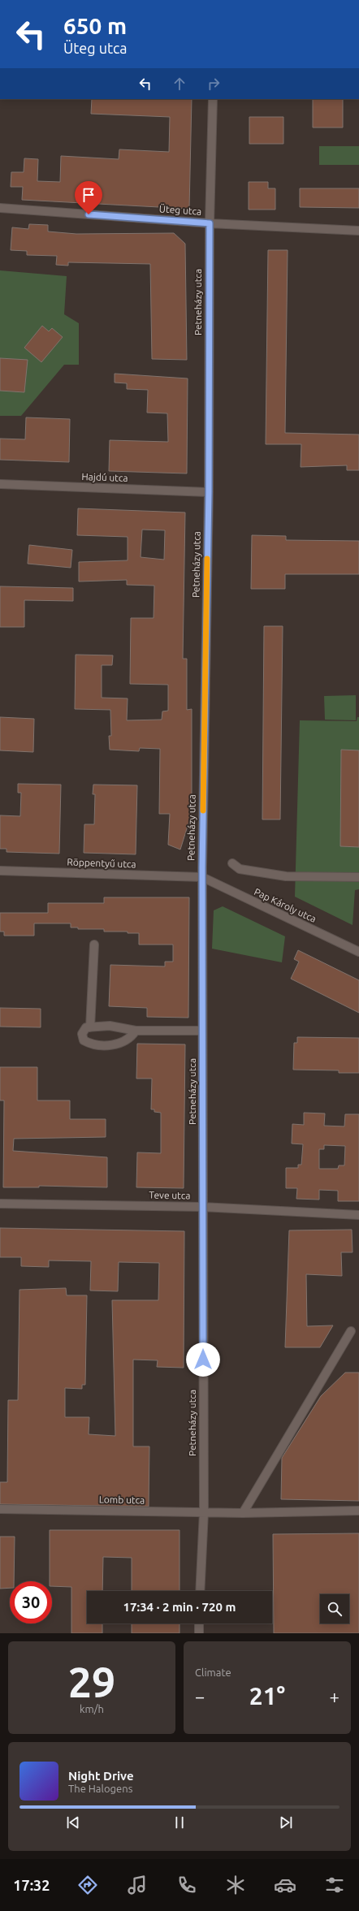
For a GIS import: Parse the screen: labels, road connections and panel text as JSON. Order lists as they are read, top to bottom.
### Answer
{
  "streets": {
    "street": [
      "Üteg utca",
      "Petneházy utca",
      "Hajdú utca",
      "Röppentyű utca",
      "Pap Károly utca",
      "Teve utca",
      "Lomb utca"
    ]
  },
  "crossings": [
    ["Üteg utca", "Petneházy utca"],
    ["Petneházy utca", "Hajdú utca"],
    ["Petneházy utca", "Röppentyű utca"],
    ["Petneházy utca", "Pap Károly utca"],
    ["Petneházy utca", "Teve utca"],
    ["Petneházy utca", "Lomb utca"],
    ["Röppentyű utca", "Pap Károly utca"]
  ],
  "page": {
    "turn": ["650 m", "Üteg utca"],
    "limit": "30",
    "trip": "17:34 · 2 min · 720 m",
    "tile": [
      ["29", "km/h"],
      "Climate"
    ],
    "heat": ["−", "21°", "+"],
    "song": ["Night Drive", "The Halogens"],
    "tabs": "17:32"
  }
}
